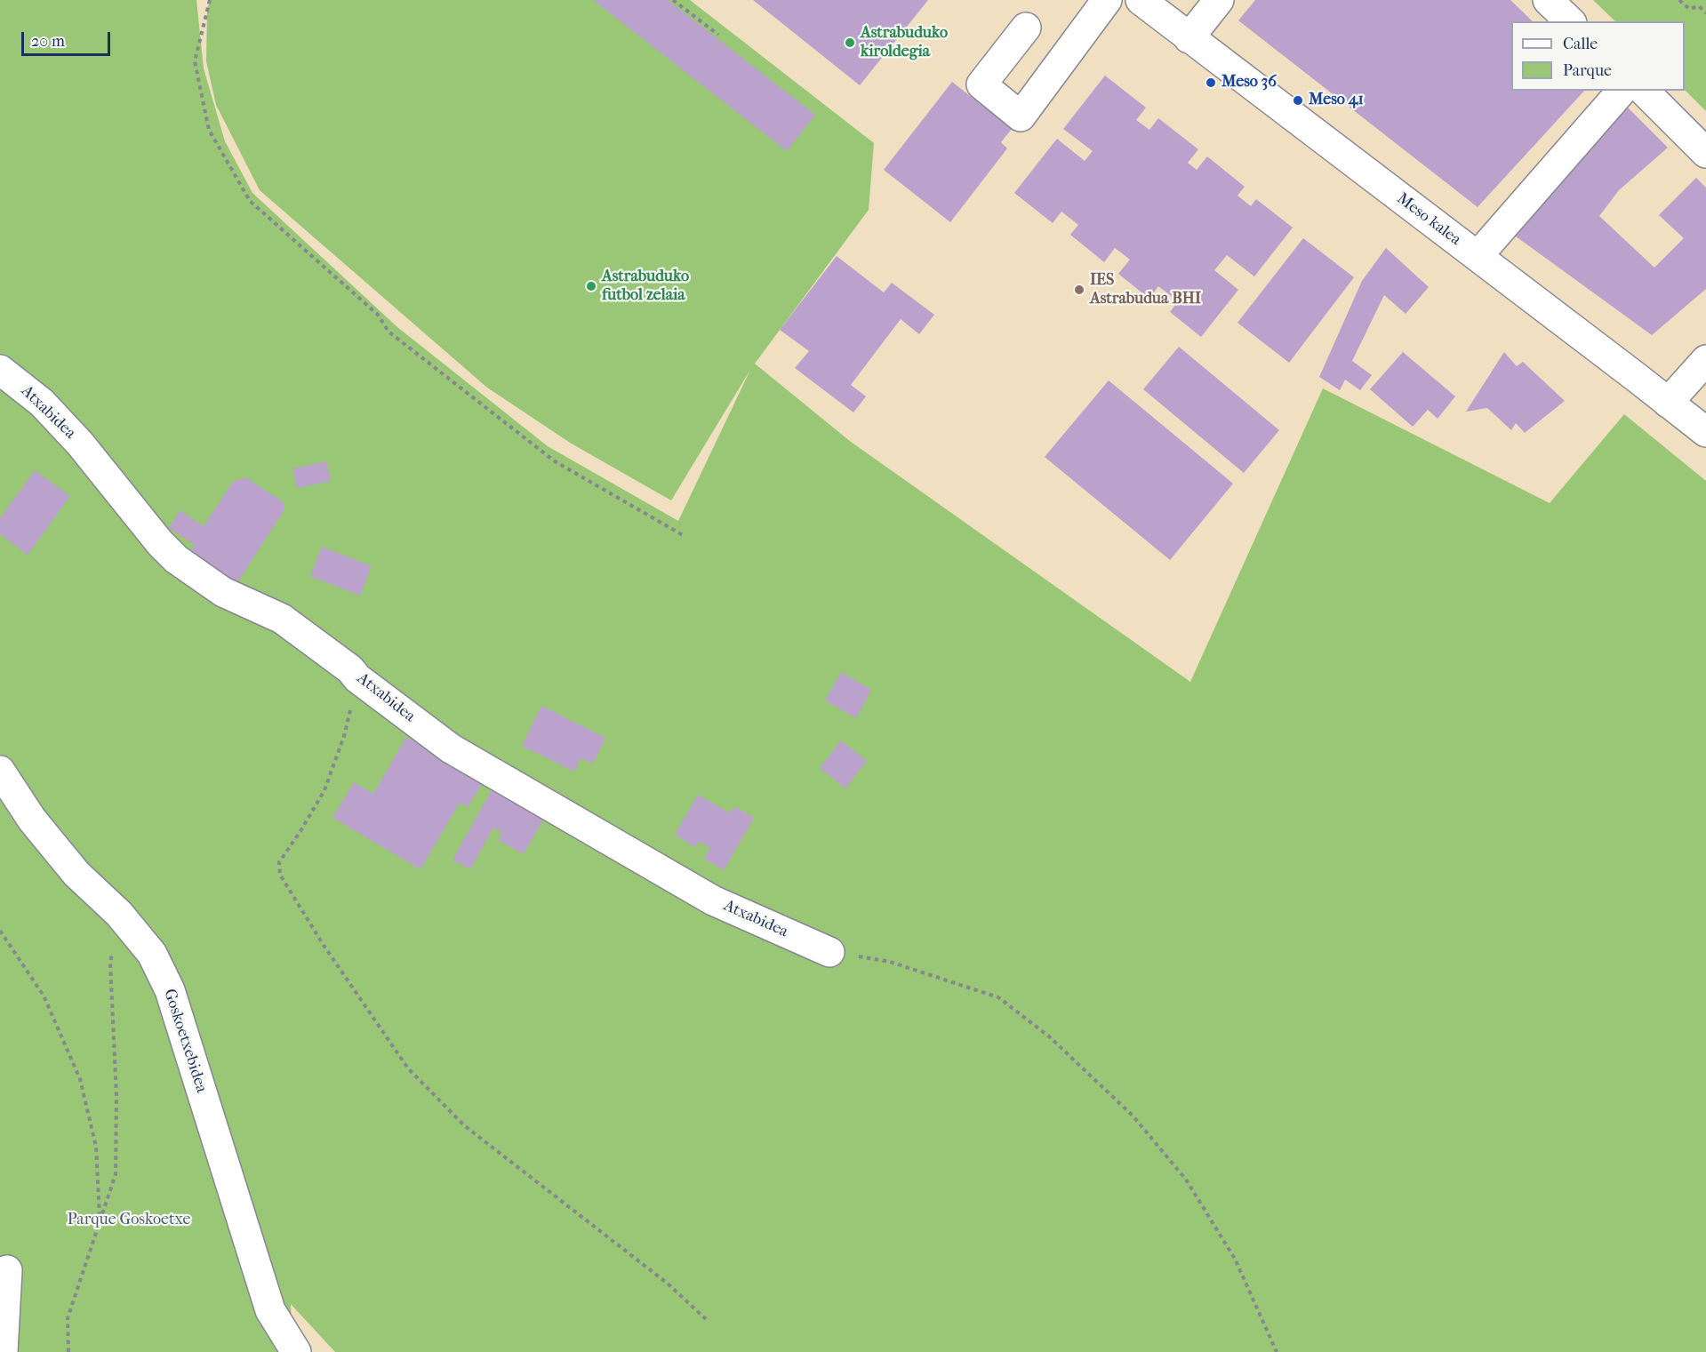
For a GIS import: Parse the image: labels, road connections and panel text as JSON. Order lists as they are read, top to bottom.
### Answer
{
  "streets": {
    "street": ["Meso kalea", "Atxabidea", "Goskoetxebidea"]
  },
  "parks": ["Parque Goskoetxe"],
  "places": [
    "Astrabuduko kiroldegia",
    "Meso 36",
    "Meso 41",
    "Astrabuduko futbol zelaia",
    "IES Astrabudua BHI"
  ],
  "legend": ["Calle", "Parque"],
  "scale_bar": "20 m"
}
